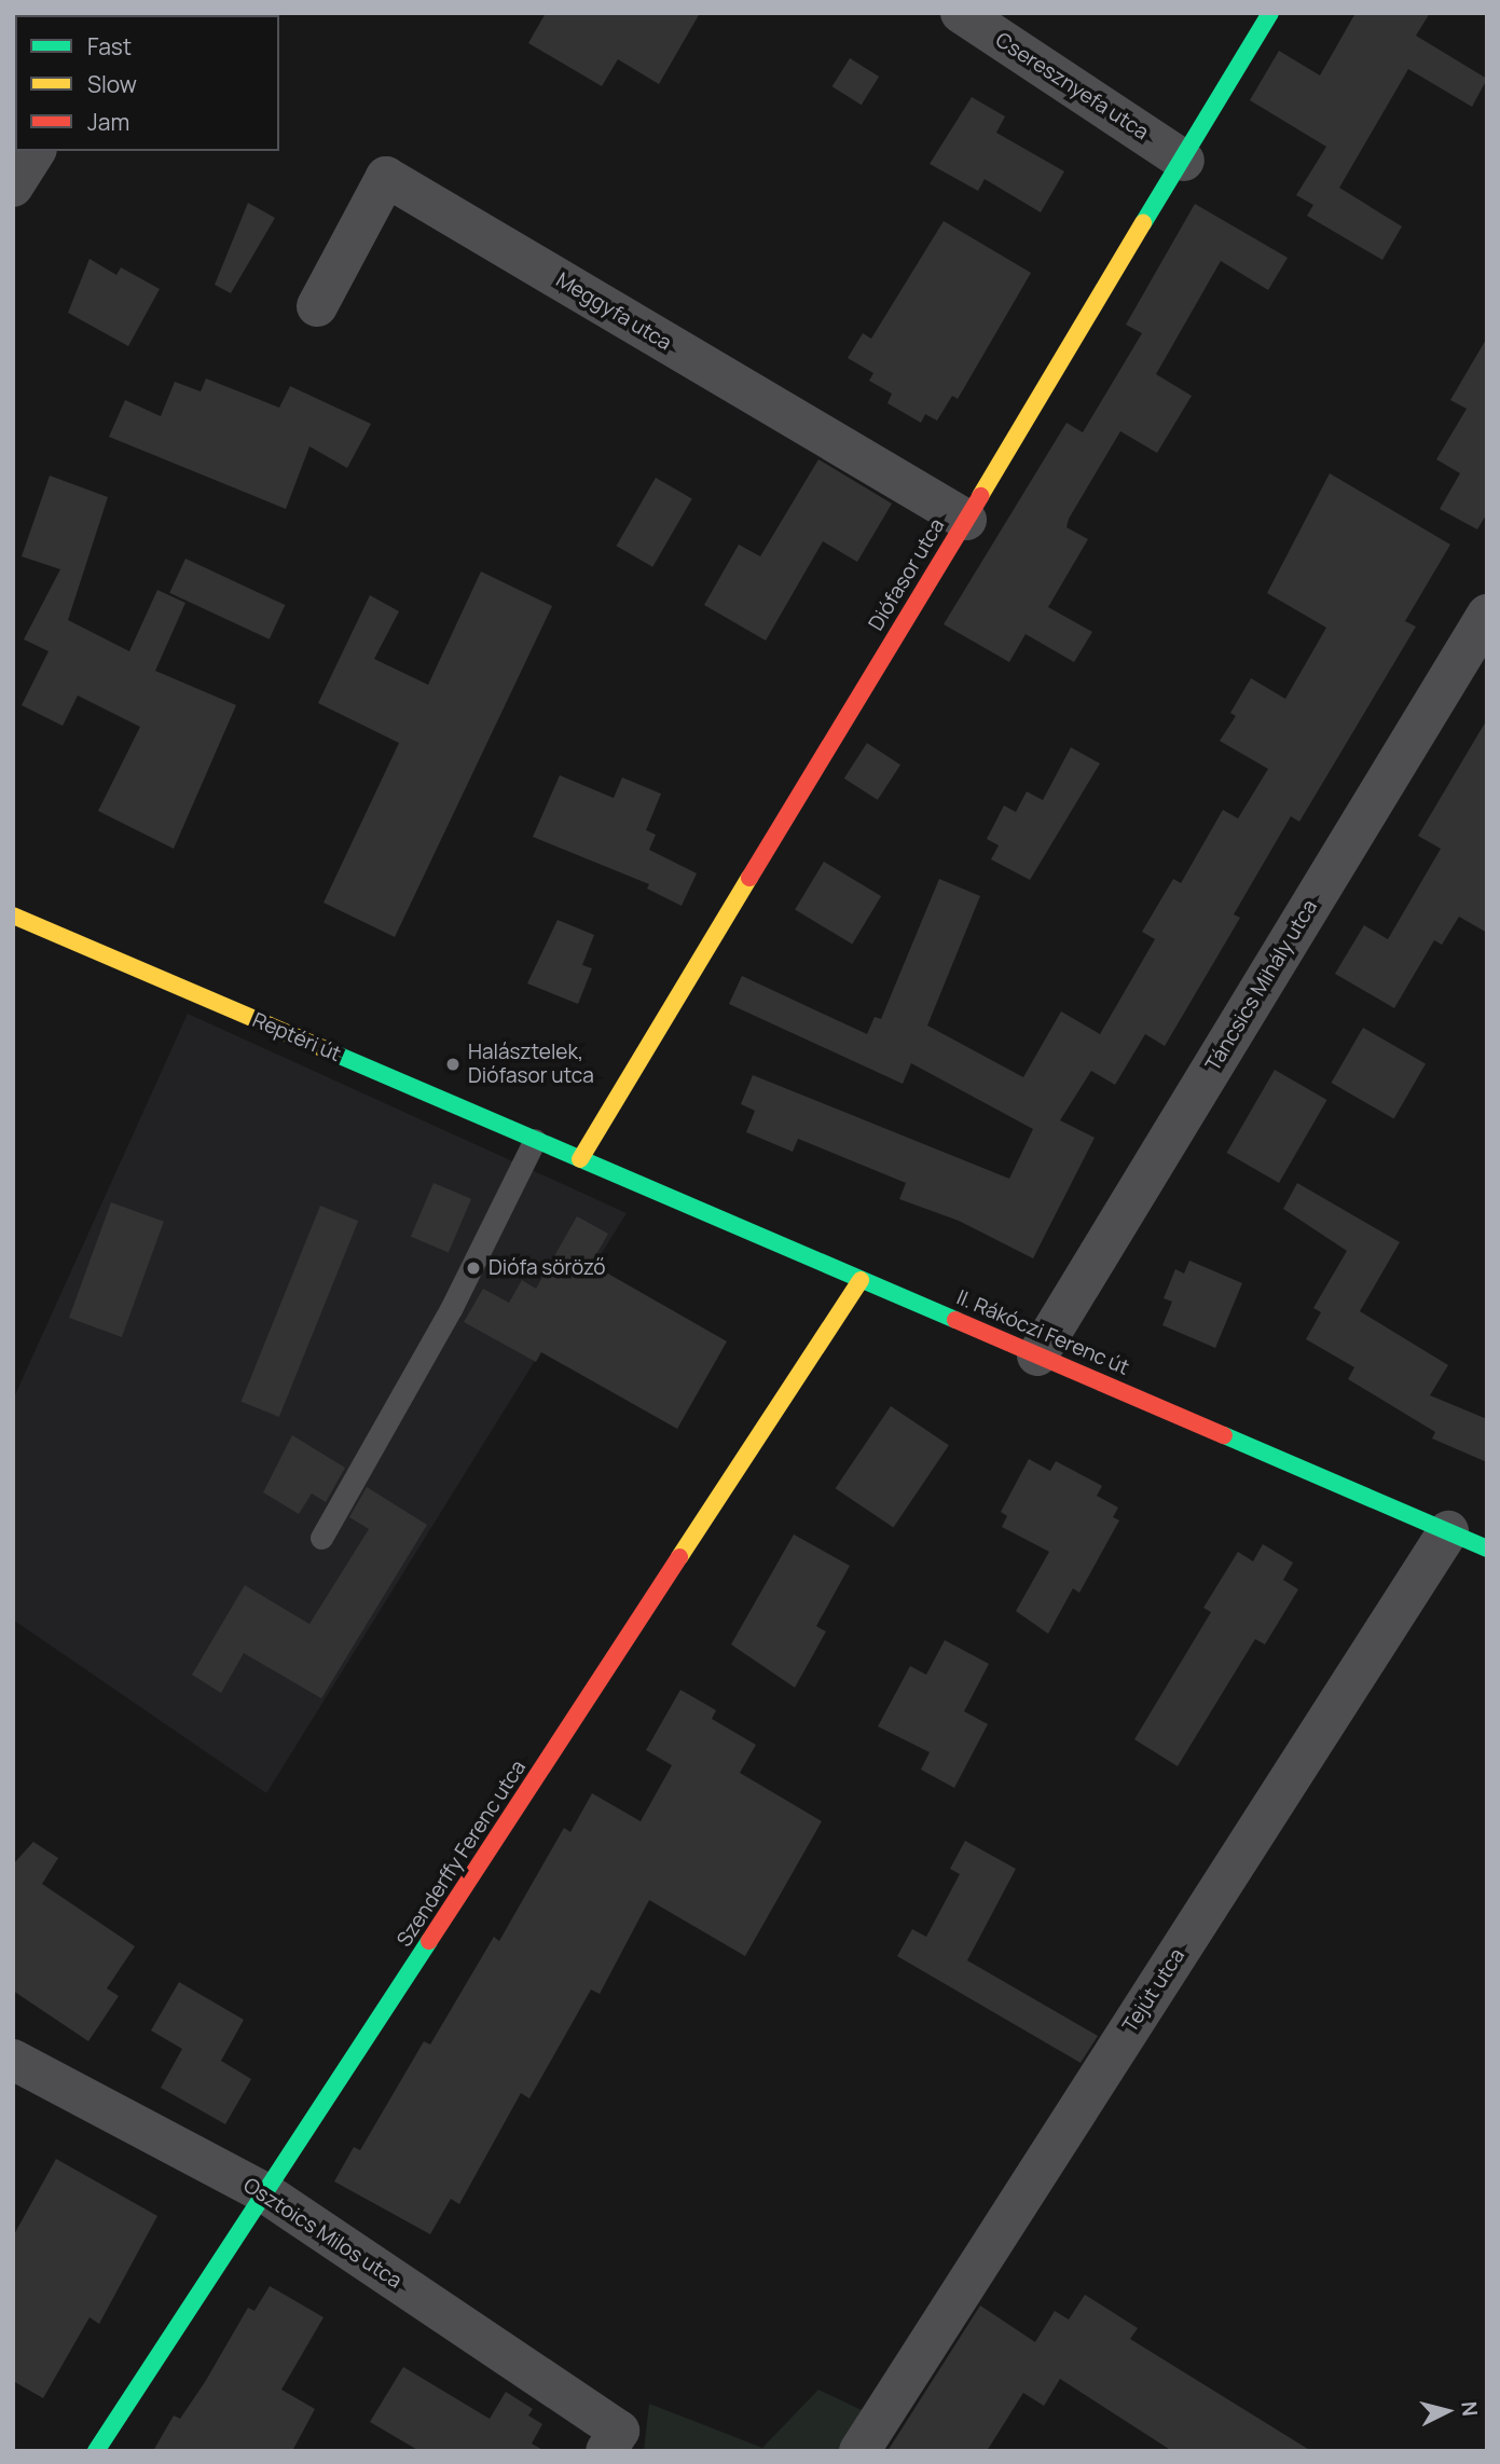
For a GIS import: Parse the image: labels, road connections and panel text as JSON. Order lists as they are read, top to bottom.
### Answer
{
  "streets": {
    "street": [
      "Cseresznyefa utca",
      "Meggyfa utca",
      "Diófasor utca",
      "Táncsics Mihály utca",
      "Reptéri út",
      "II. Rákóczi Ferenc út",
      "Szenderffy Ferenc utca",
      "Tejút utca",
      "Osztoics Milos utca"
    ]
  },
  "crossings": [
    ["Cseresznyefa utca", "Diófasor utca"],
    ["Meggyfa utca", "Diófasor utca"],
    ["Diófasor utca", "Reptéri út"],
    ["Diófasor utca", "II. Rákóczi Ferenc út"],
    ["Táncsics Mihály utca", "II. Rákóczi Ferenc út"],
    ["Reptéri út", "II. Rákóczi Ferenc út"],
    ["II. Rákóczi Ferenc út", "Szenderffy Ferenc utca"],
    ["II. Rákóczi Ferenc út", "Tejút utca"],
    ["Szenderffy Ferenc utca", "Osztoics Milos utca"]
  ],
  "places": ["Halásztelek, Diófasor utca", "Diófa söröző"],
  "legend": ["Fast", "Slow", "Jam"],
  "north": "right"
}
